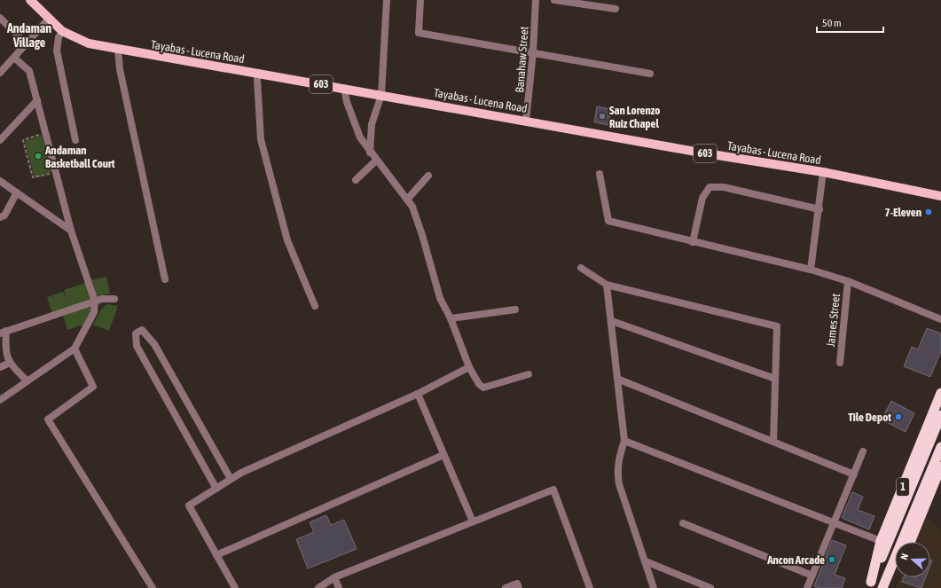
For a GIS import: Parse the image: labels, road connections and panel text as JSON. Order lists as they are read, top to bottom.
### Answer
{
  "streets": {
    "highway": ["1"],
    "main road": ["Tayabas - Lucena Road", "603"],
    "street": ["Banahaw Street", "James Street"]
  },
  "crossings": [
    ["Tayabas - Lucena Road", "Banahaw Street"]
  ],
  "districts": ["Andaman Village"],
  "places": [
    "San Lorenzo Ruiz Chapel",
    "Andaman Basketball Court",
    "7-Eleven",
    "Tile Depot",
    "Ancon Arcade"
  ],
  "scale_bar": "50 m",
  "north": "left"
}
